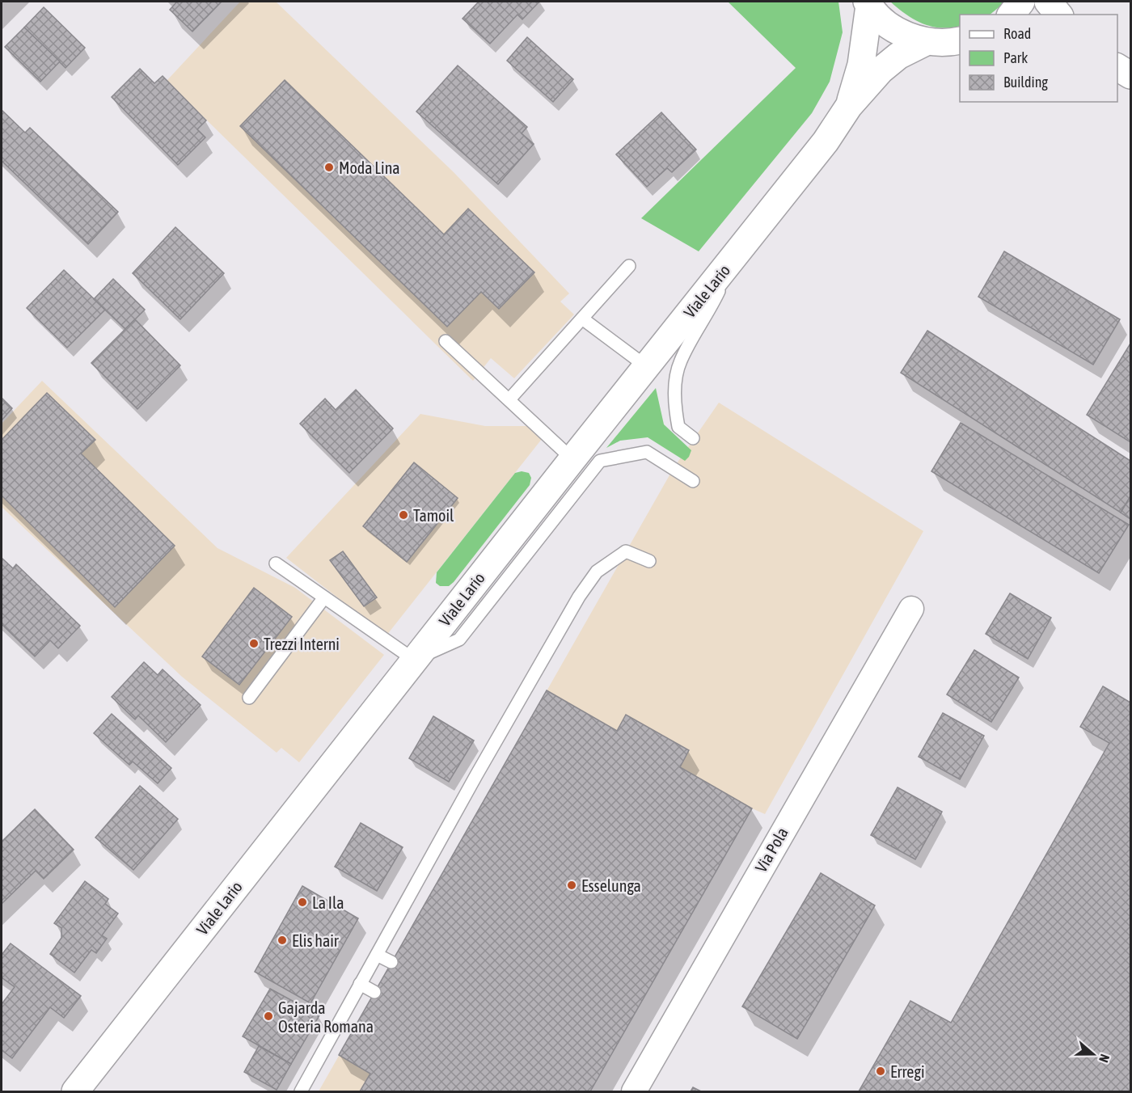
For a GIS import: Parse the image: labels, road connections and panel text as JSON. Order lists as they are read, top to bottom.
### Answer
{
  "streets": {
    "main road": ["Viale Lario"],
    "street": ["Via Pola"]
  },
  "places": [
    "Moda Lina",
    "Tamoil",
    "Trezzi Interni",
    "Esselunga",
    "La Ila",
    "Elis hair",
    "Gajarda Osteria Romana",
    "Erregi"
  ],
  "legend": ["Road", "Park", "Building"],
  "north": "right"
}
